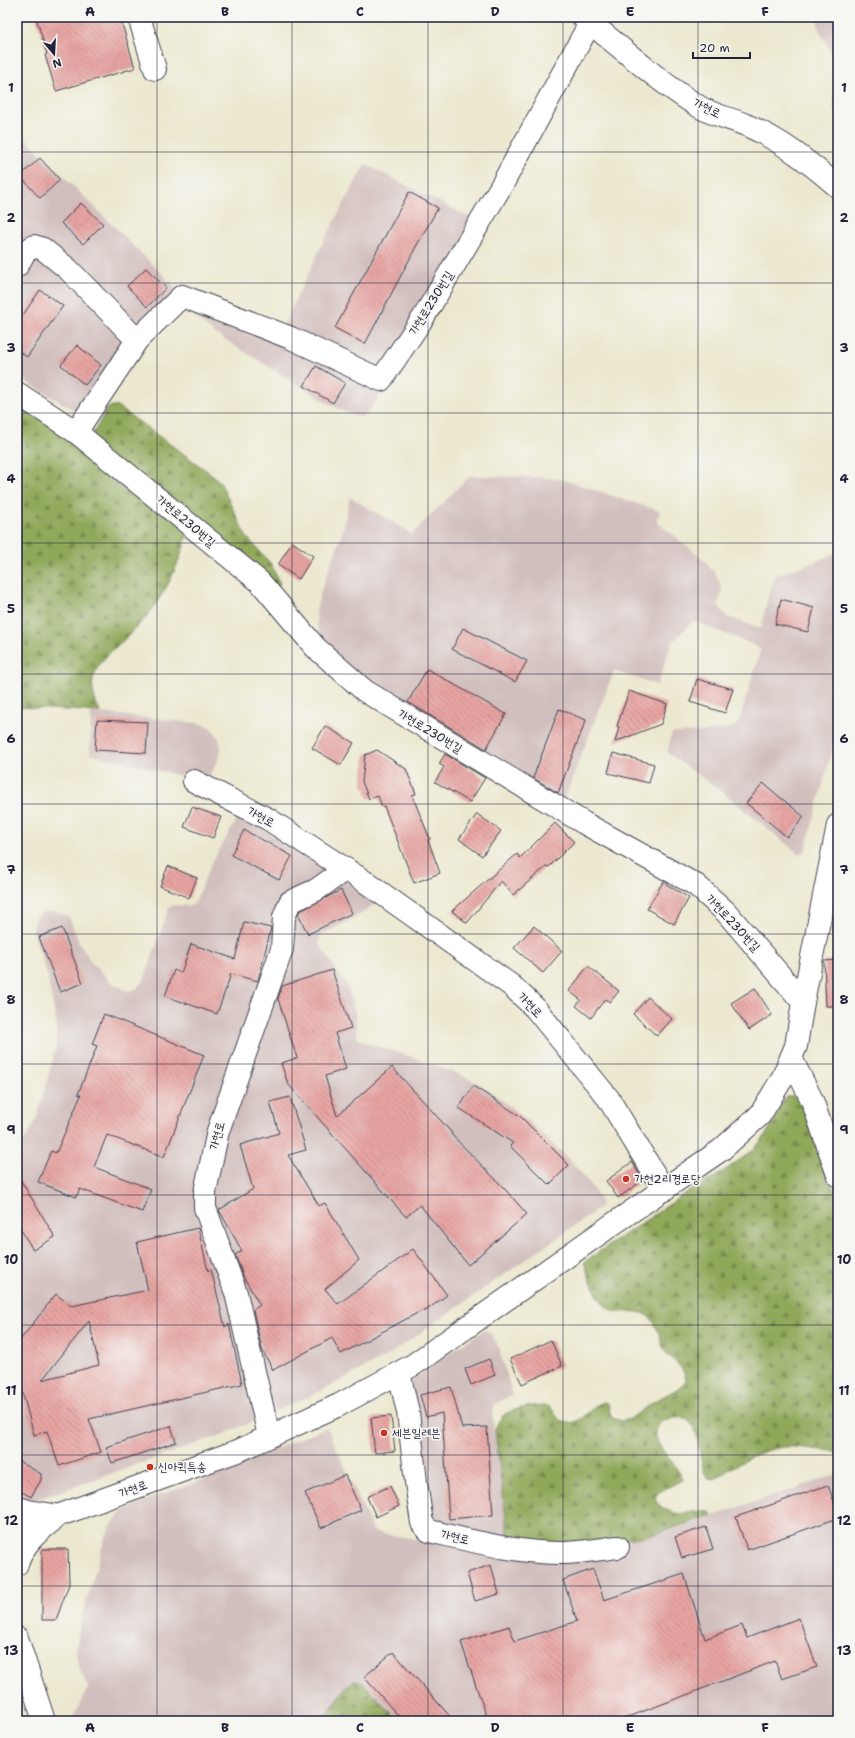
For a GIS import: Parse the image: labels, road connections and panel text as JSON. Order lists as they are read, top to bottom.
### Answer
{
  "streets": {
    "street": ["가현로", "가현로230번길"]
  },
  "crossings": [
    ["가현로", "가현로230번길"]
  ],
  "places": ["가현2리경로당", "세븐일레븐", "신아퀵특송"],
  "scale_bar": "20 m",
  "north": "bottom",
  "grid": {
    "columns": [
      "A",
      "B",
      "C",
      "D",
      "E",
      "F"
    ],
    "rows": [
      "1",
      "2",
      "3",
      "4",
      "5",
      "6",
      "7",
      "8",
      "9",
      "10",
      "11",
      "12",
      "13"
    ]
  }
}
